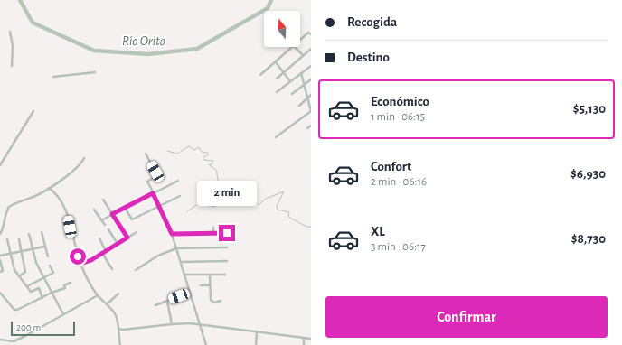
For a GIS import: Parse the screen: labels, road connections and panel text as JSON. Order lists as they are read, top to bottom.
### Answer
{
  "water": ["Río Orito"],
  "scale_bar": "200 m",
  "north": "top",
  "page": {
    "banner": ["Recogida", "Destino"],
    "list": [
      {
        "name": "Económico",
        "note": "1 min · 06:15",
        "value": "$5,130"
      },
      {
        "name": "Confort",
        "note": "2 min · 06:16",
        "value": "$6,930"
      },
      {
        "name": "XL",
        "note": "3 min · 06:17",
        "value": "$8,730"
      }
    ],
    "bubble": "2 min",
    "buttons": "Confirmar",
    "scale": "200 m"
  }
}
